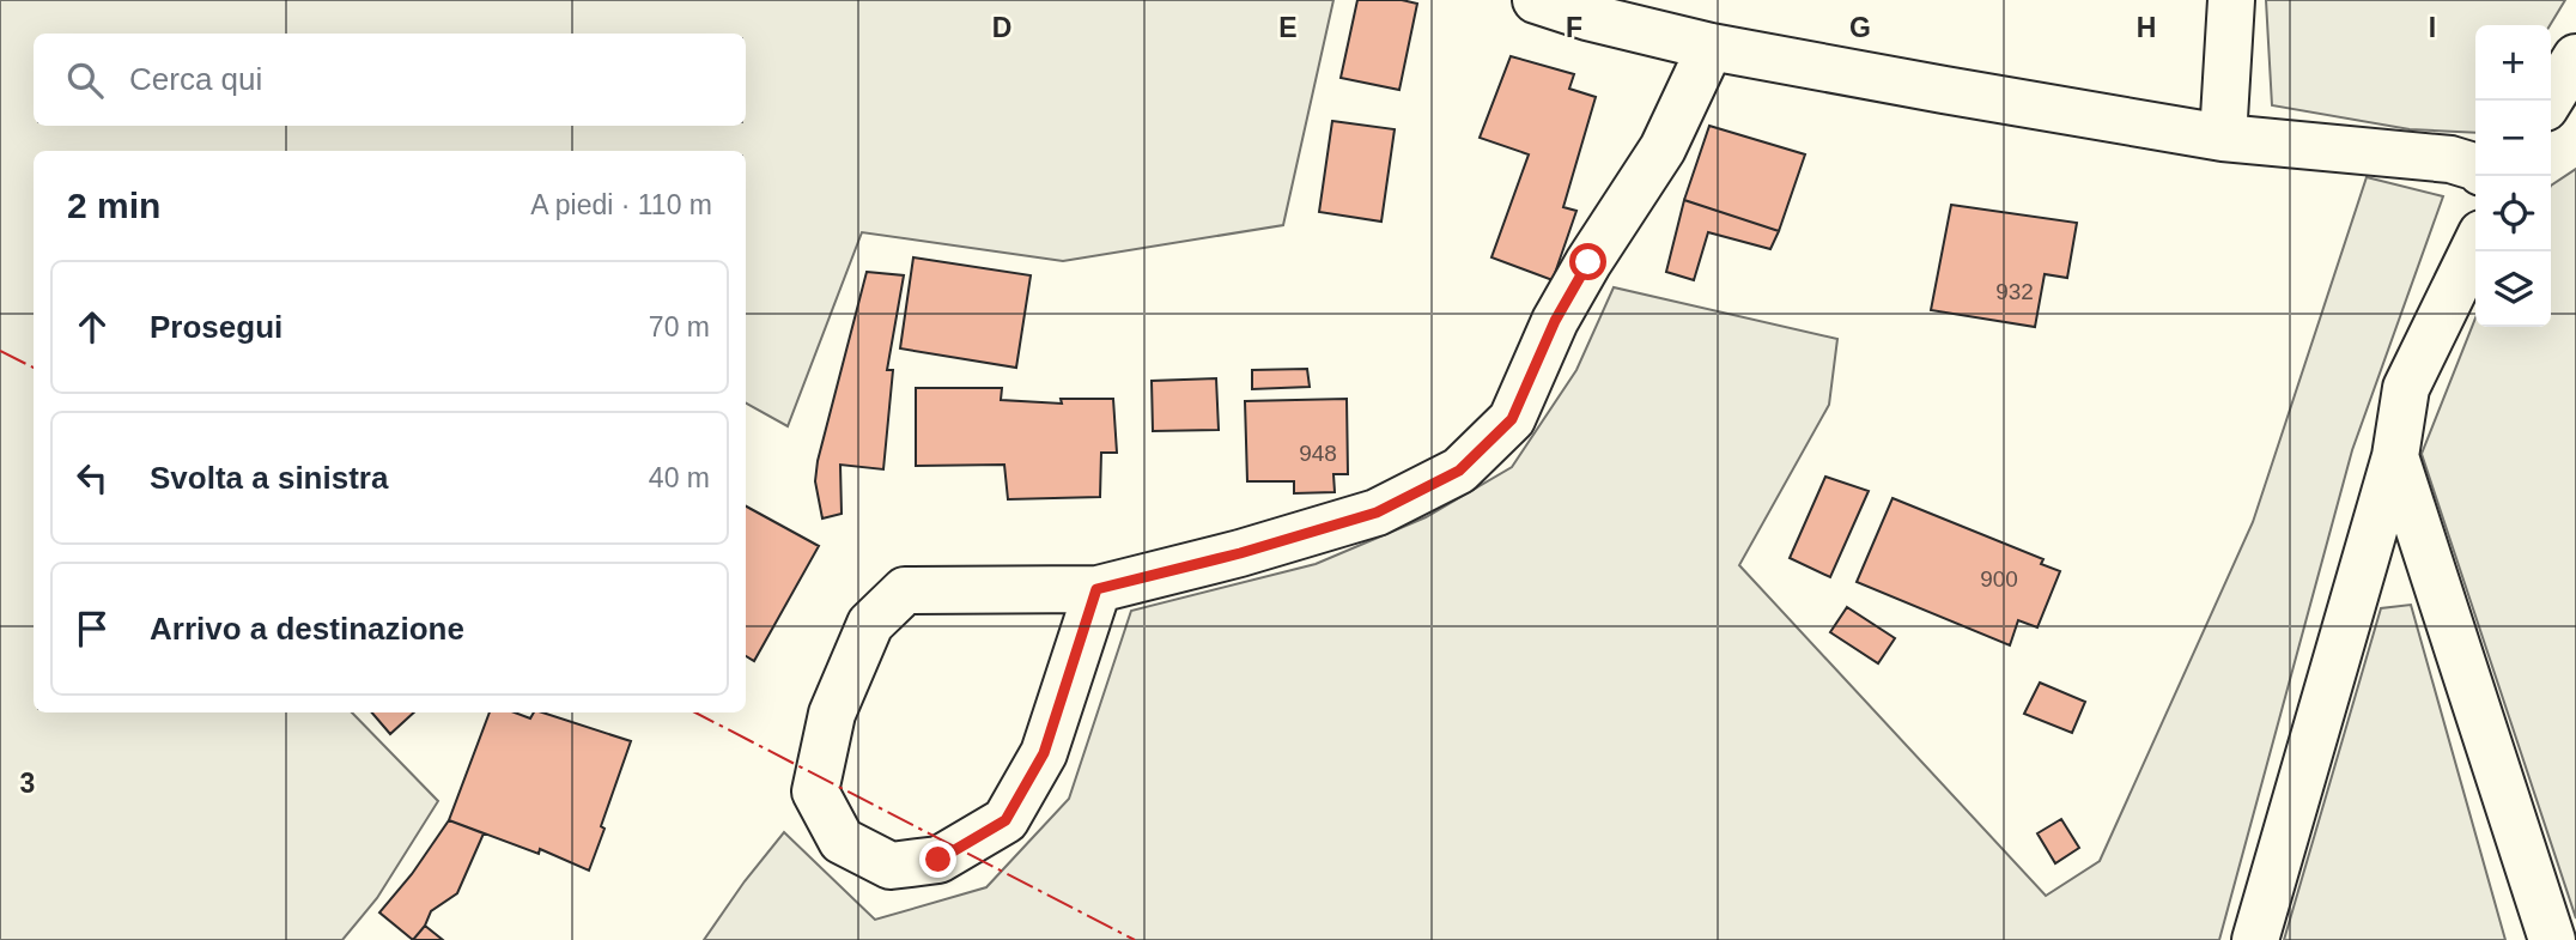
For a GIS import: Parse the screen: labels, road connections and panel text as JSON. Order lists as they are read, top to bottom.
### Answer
{
  "house_numbers": ["932", "948", "900"],
  "page": {
    "map_buttons": ["+", "−"],
    "search": "Cerca qui",
    "heading": ["2 min", "A piedi · 110 m"],
    "list": [
      ["Prosegui", "70 m"],
      ["Svolta a sinistra", "40 m"],
      "Arrivo a destinazione"
    ]
  },
  "grid": {
    "columns": [
      "D",
      "E",
      "F",
      "G",
      "H",
      "I"
    ],
    "rows": ["3"]
  }
}
